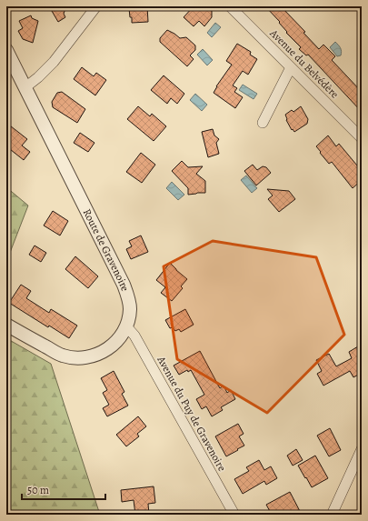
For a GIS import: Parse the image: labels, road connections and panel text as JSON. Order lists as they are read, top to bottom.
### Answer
{
  "streets": {
    "street": ["Avenue du Belvédère", "Route de Gravenoire", "Avenue du Puy de Gravenoire"]
  },
  "crossings": [
    ["Route de Gravenoire", "Avenue du Puy de Gravenoire"]
  ],
  "scale_bar": "50 m"
}
